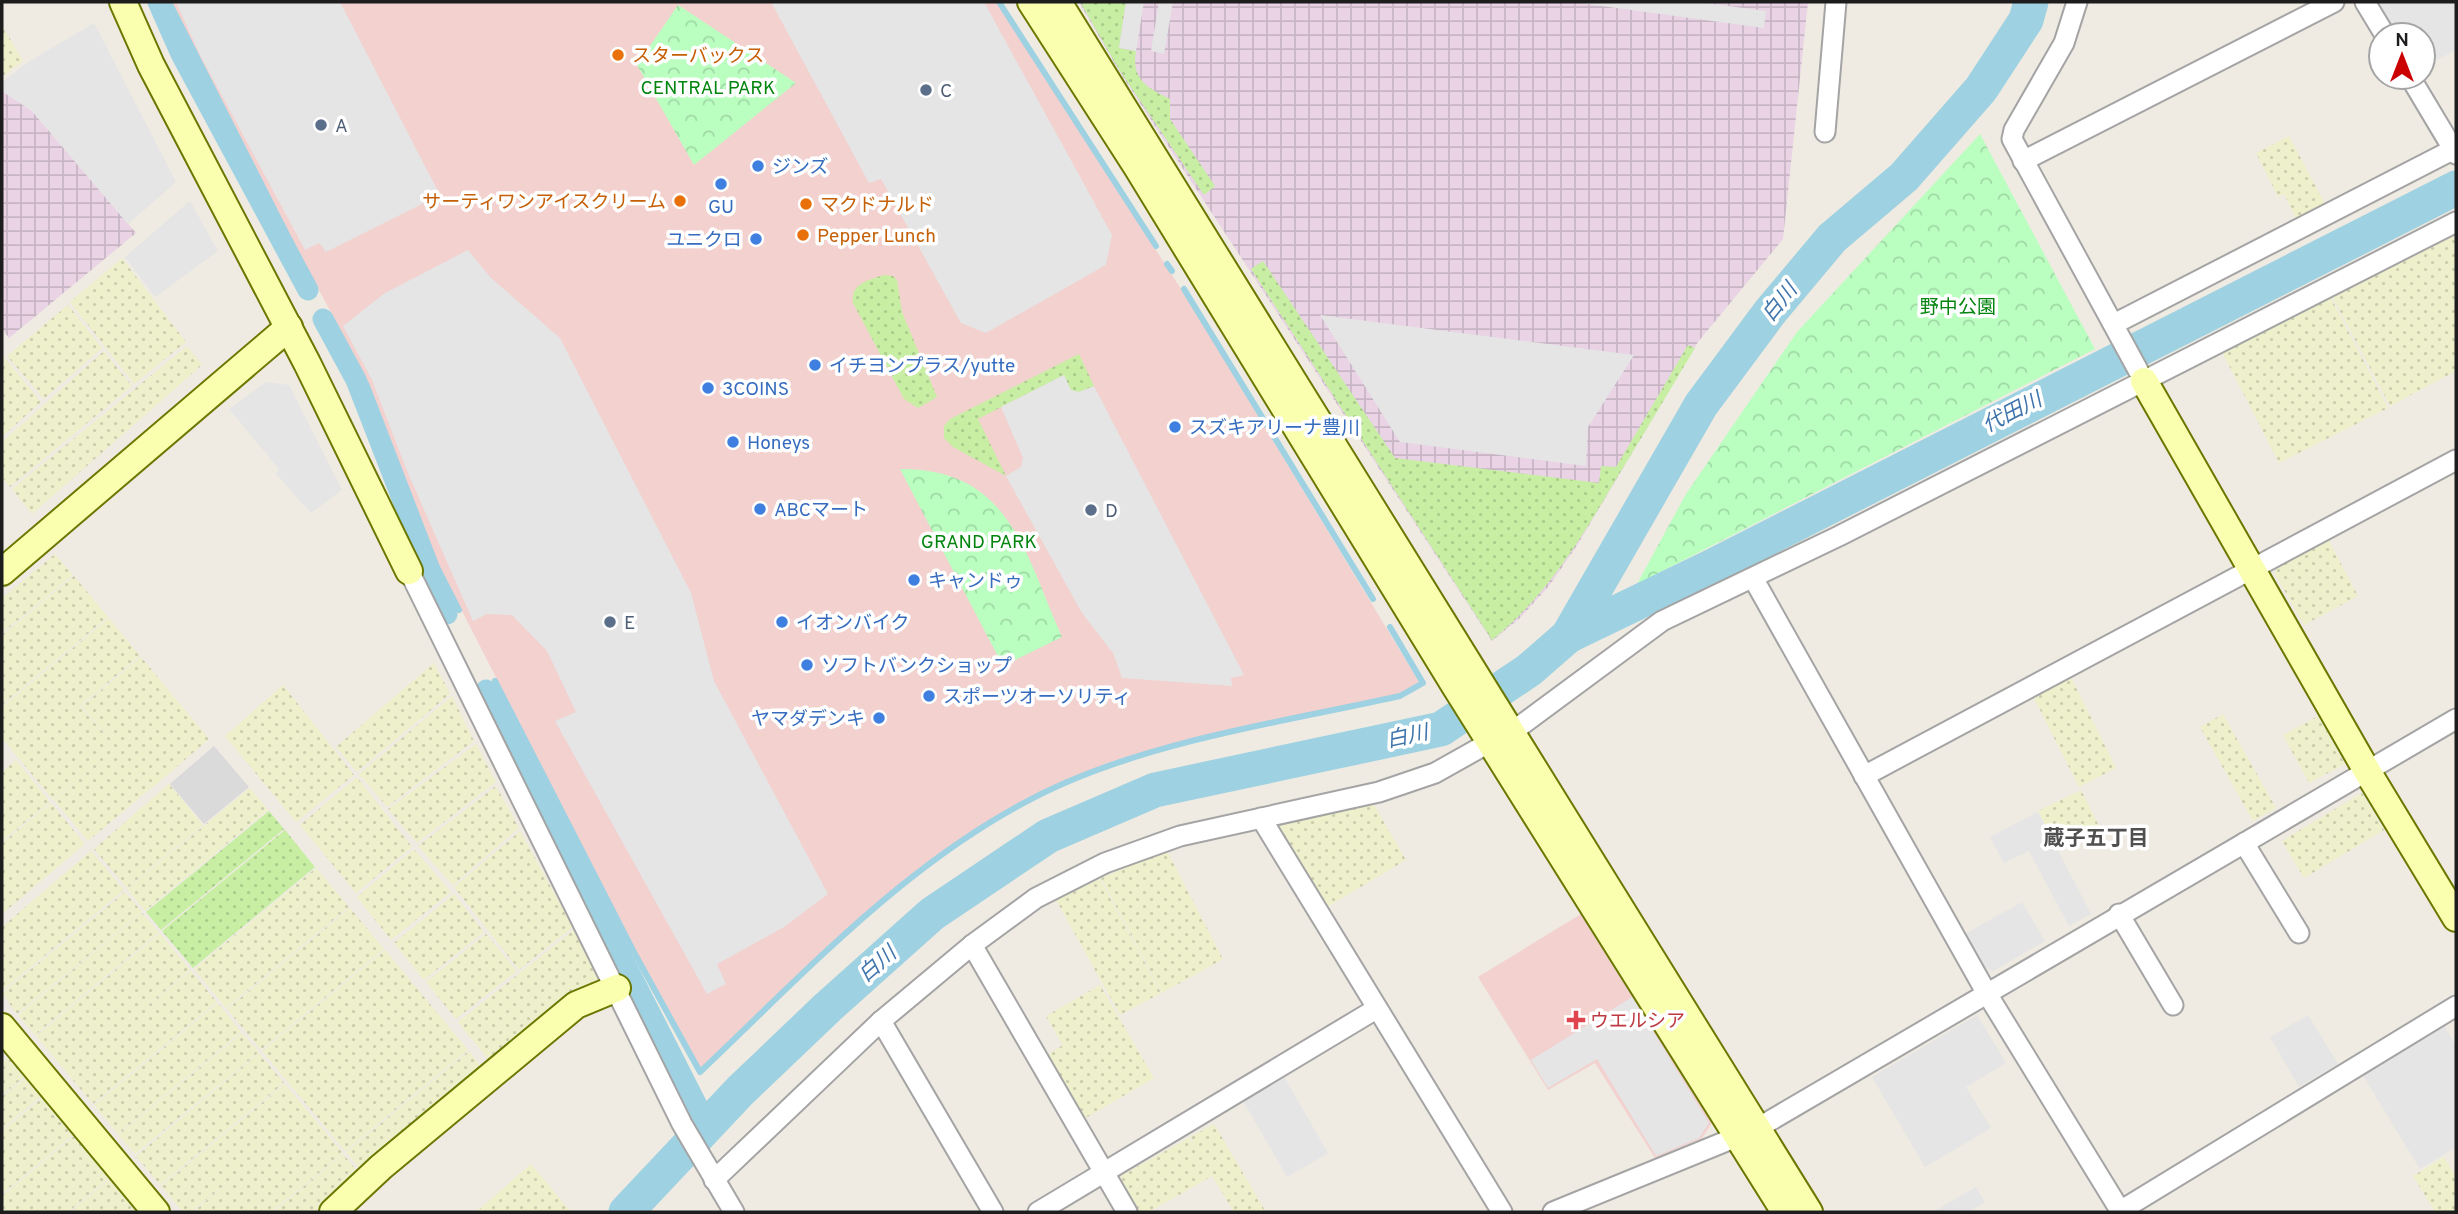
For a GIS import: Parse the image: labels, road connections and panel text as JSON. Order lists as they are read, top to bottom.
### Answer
{
  "districts": ["蔵子五丁目"],
  "water": ["白川", "代田川"],
  "parks": ["CENTRAL PARK", "野中公園", "GRAND PARK"],
  "places": {
    "other": [
      "スターバックス",
      "C",
      "A",
      "ジンズ",
      "GU",
      "サーティワンアイスクリーム",
      "マクドナルド",
      "Pepper Lunch",
      "ユニクロ",
      "イチヨンプラス/yutte",
      "3COINS",
      "スズキアリーナ豊川",
      "Honeys",
      "ABCマート",
      "D",
      "キャンドゥ",
      "E",
      "イオンバイク",
      "ソフトバンクショップ",
      "スポーツオーソリティ",
      "ヤマダデンキ"
    ],
    "health": ["ウエルシア"]
  },
  "north": "top"
}
